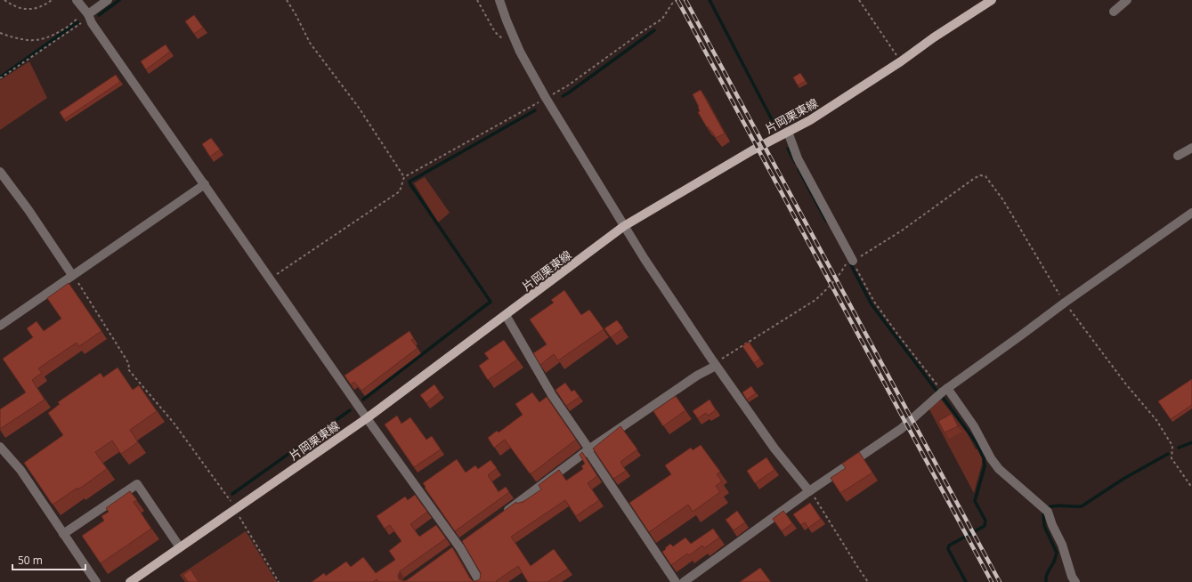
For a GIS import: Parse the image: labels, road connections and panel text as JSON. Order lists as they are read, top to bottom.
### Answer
{
  "streets": {
    "main road": ["片岡栗東線"]
  },
  "scale_bar": "50 m"
}
